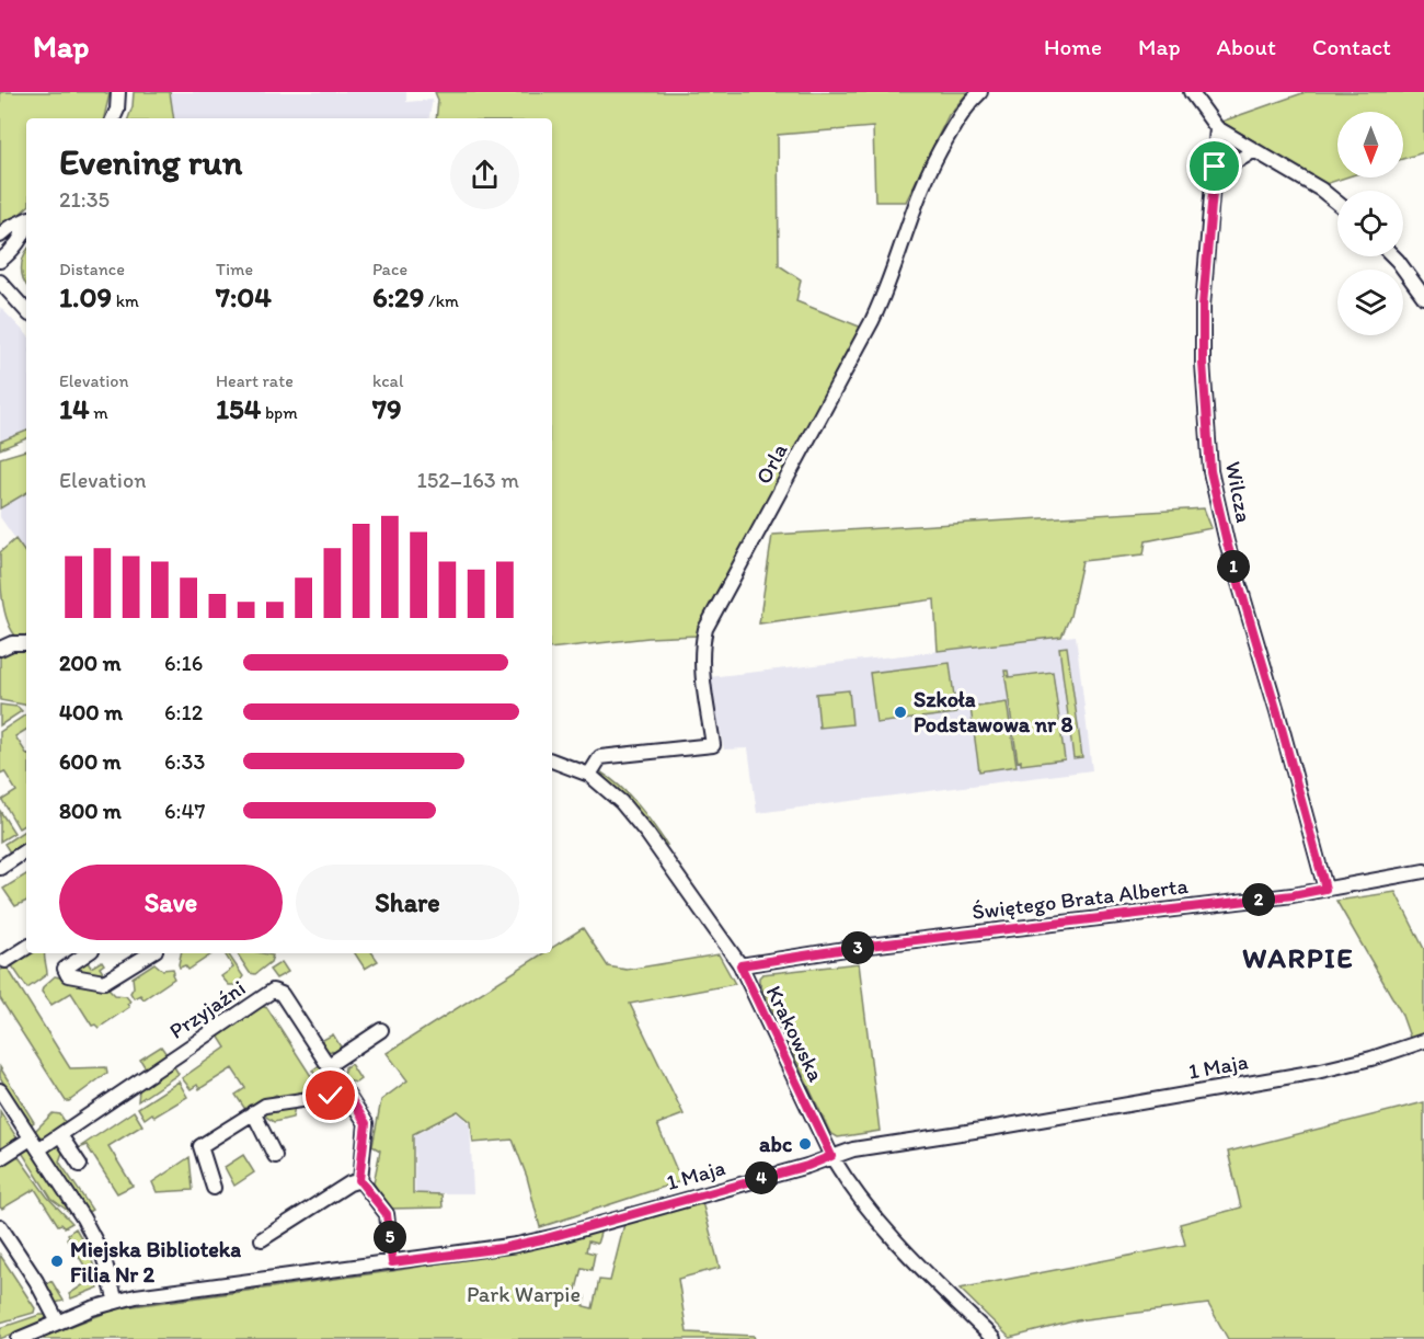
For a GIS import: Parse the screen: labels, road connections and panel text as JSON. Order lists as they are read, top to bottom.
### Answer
{
  "streets": {
    "street": [
      "Orla",
      "Wilcza",
      "Świętego Brata Alberta",
      "Przyjaźni",
      "Krakowska",
      "1 Maja"
    ]
  },
  "crossings": [
    ["Orla", "Krakowska"],
    ["Wilcza", "Świętego Brata Alberta"],
    ["Świętego Brata Alberta", "Krakowska"],
    ["Krakowska", "1 Maja"]
  ],
  "districts": ["WARPIE"],
  "parks": ["Park Warpie"],
  "places": ["Szkoła Podstawowa nr 8", "abc", "Miejska Biblioteka Filia Nr 2"],
  "north": "bottom",
  "page": {
    "header": "Map",
    "nav": [
      "Home",
      "Map",
      "About",
      "Contact"
    ],
    "heading": ["Evening run", "21:35"],
    "stats": [
      ["Distance", "1.09 km"],
      ["Time", "7:04"],
      ["Pace", "6:29 /km"],
      ["Elevation", "14 m"],
      ["Heart rate", "154 bpm"],
      ["kcal", "79"]
    ],
    "chart": ["Elevation", "152–163 m"],
    "pins": [
      "1",
      "2",
      "3",
      "4",
      "5"
    ],
    "list": [
      {
        "name": "200 m",
        "note": "6:16"
      },
      {
        "name": "400 m",
        "note": "6:12"
      },
      {
        "name": "600 m",
        "note": "6:33"
      },
      {
        "name": "800 m",
        "note": "6:47"
      }
    ],
    "buttons": ["Save", "Share"]
  }
}
